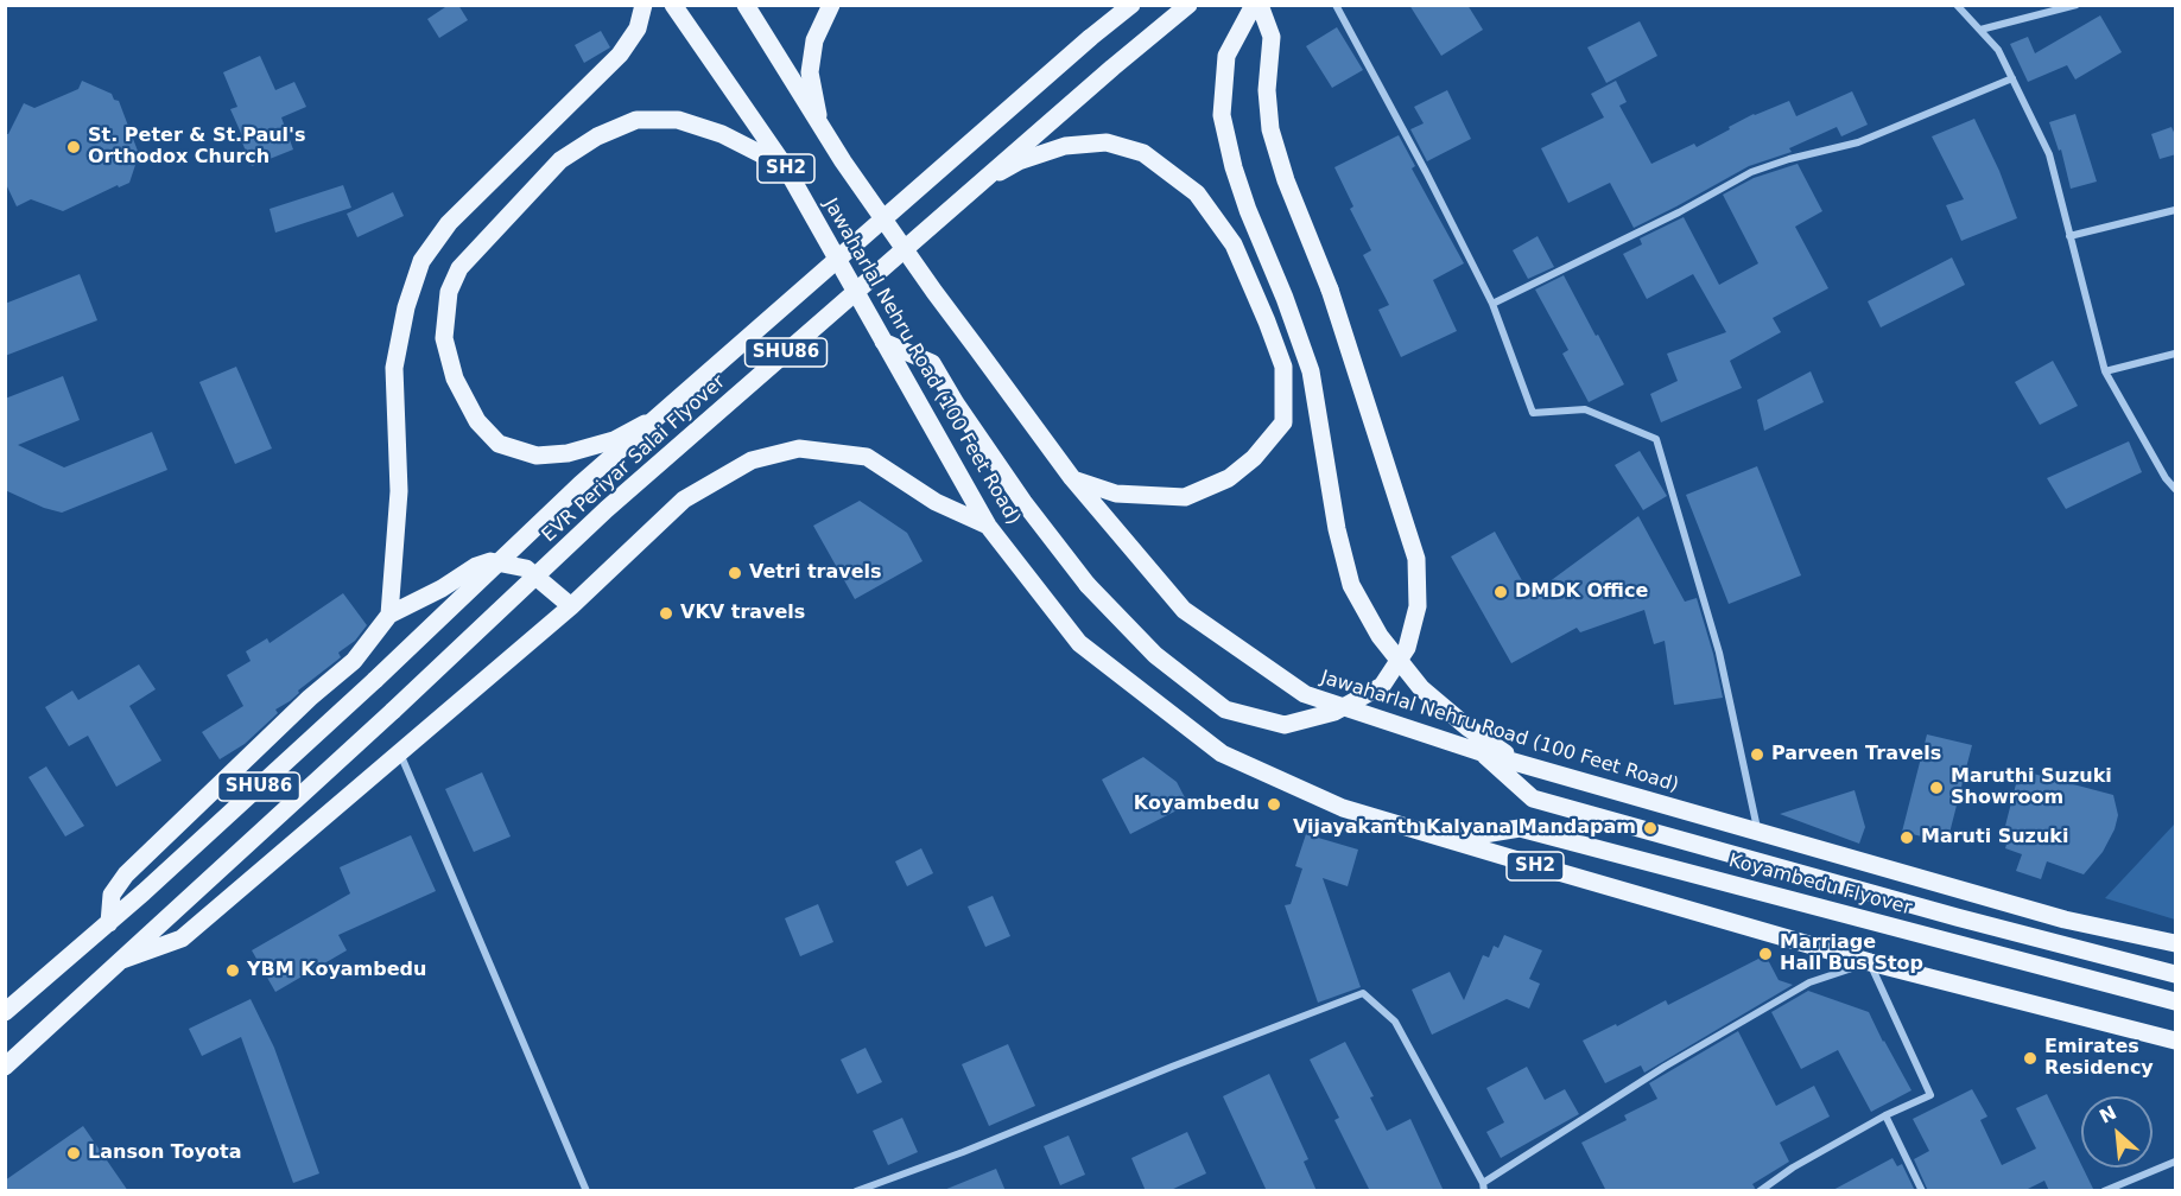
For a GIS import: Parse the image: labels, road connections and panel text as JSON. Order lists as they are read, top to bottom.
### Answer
{
  "streets": {
    "main road": [
      "SH2",
      "SHU86",
      "Jawaharlal Nehru Road (100 Feet Road)",
      "EVR Periyar Salai Flyover",
      "Koyambedu Flyover"
    ]
  },
  "crossings": [
    ["SHU86", "EVR Periyar Salai Flyover"],
    ["Jawaharlal Nehru Road (100 Feet Road)", "Koyambedu Flyover"]
  ],
  "places": [
    "St. Peter & St.Paul's Orthodox Church",
    "Vetri travels",
    "DMDK Office",
    "VKV travels",
    "Parveen Travels",
    "Maruthi Suzuki Showroom",
    "Koyambedu",
    "Vijayakanth Kalyana Mandapam",
    "Maruti Suzuki",
    "Marriage Hall Bus Stop",
    "YBM Koyambedu",
    "Emirates Residency",
    "Lanson Toyota"
  ],
  "north": "top left"
}
